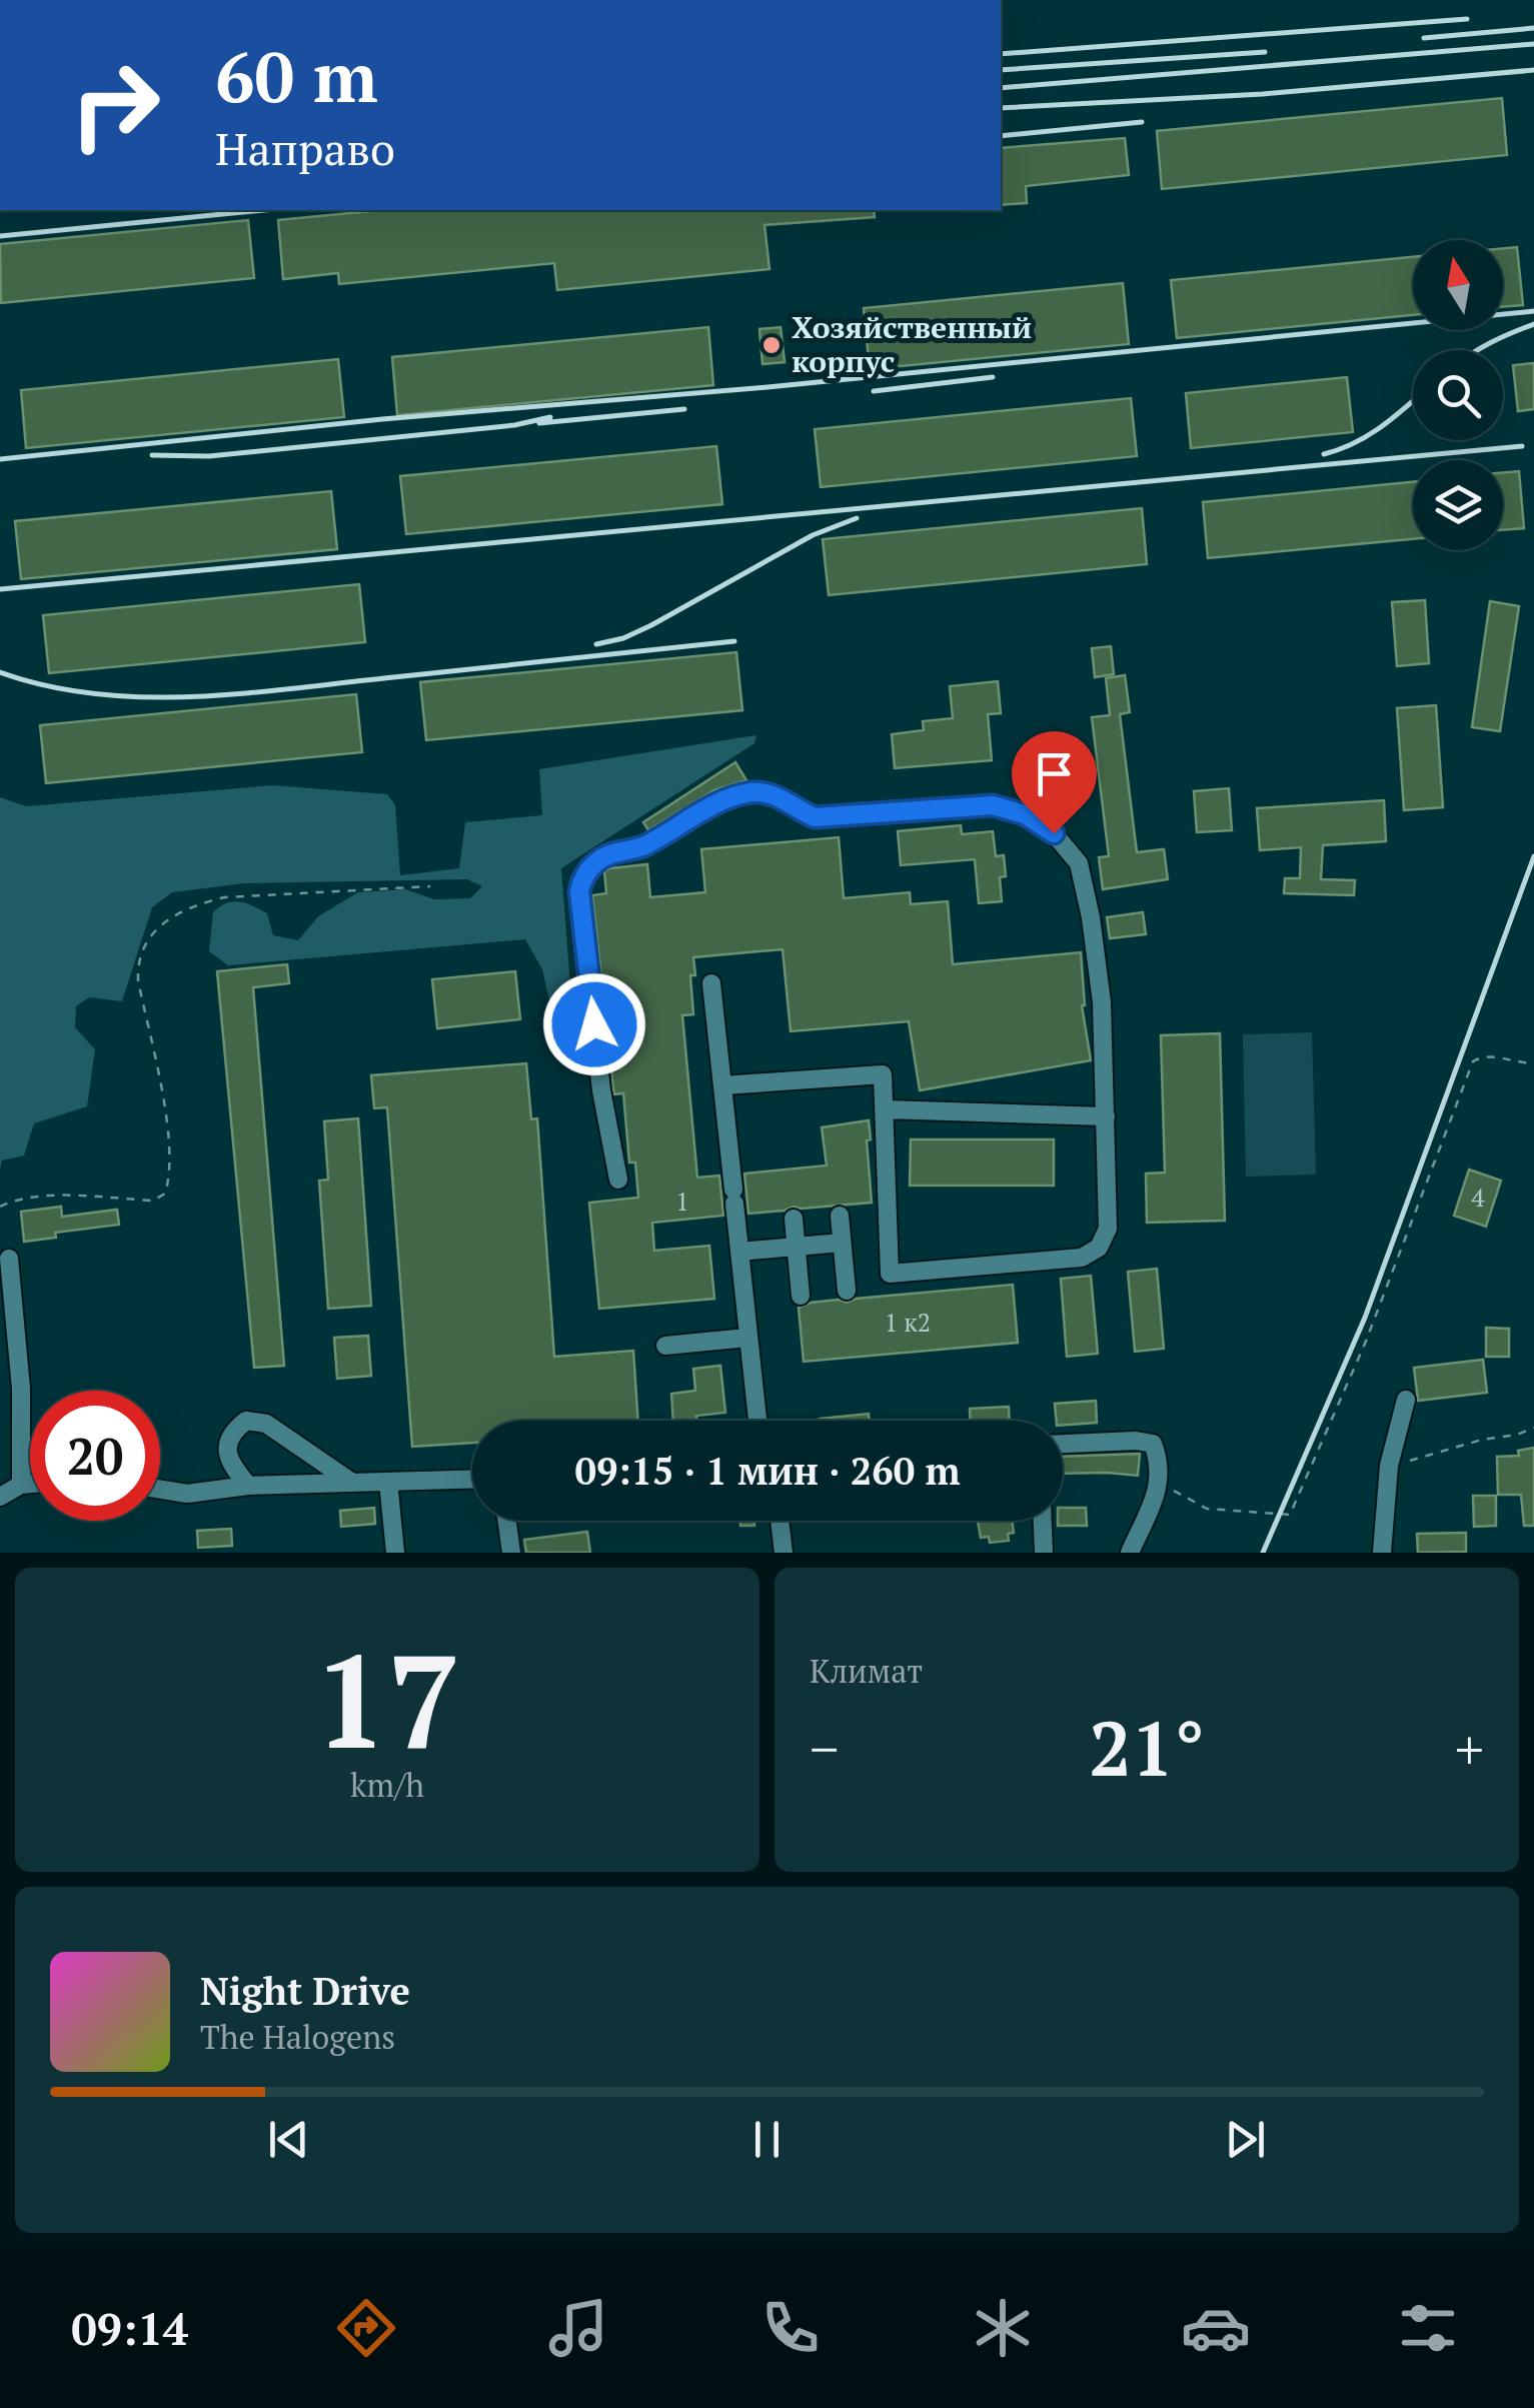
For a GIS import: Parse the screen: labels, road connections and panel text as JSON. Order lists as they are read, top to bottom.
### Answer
{
  "places": ["Хозяйственный корпус"],
  "house_numbers": ["4", "1", "1 к2"],
  "north": "top",
  "page": {
    "turn": ["60 m", "Направо"],
    "limit": "20",
    "trip": "09:15 · 1 мин · 260 m",
    "tile": [
      ["17", "km/h"],
      "Климат"
    ],
    "heat": ["−", "21°", "+"],
    "song": ["Night Drive", "The Halogens"],
    "tabs": "09:14"
  }
}
